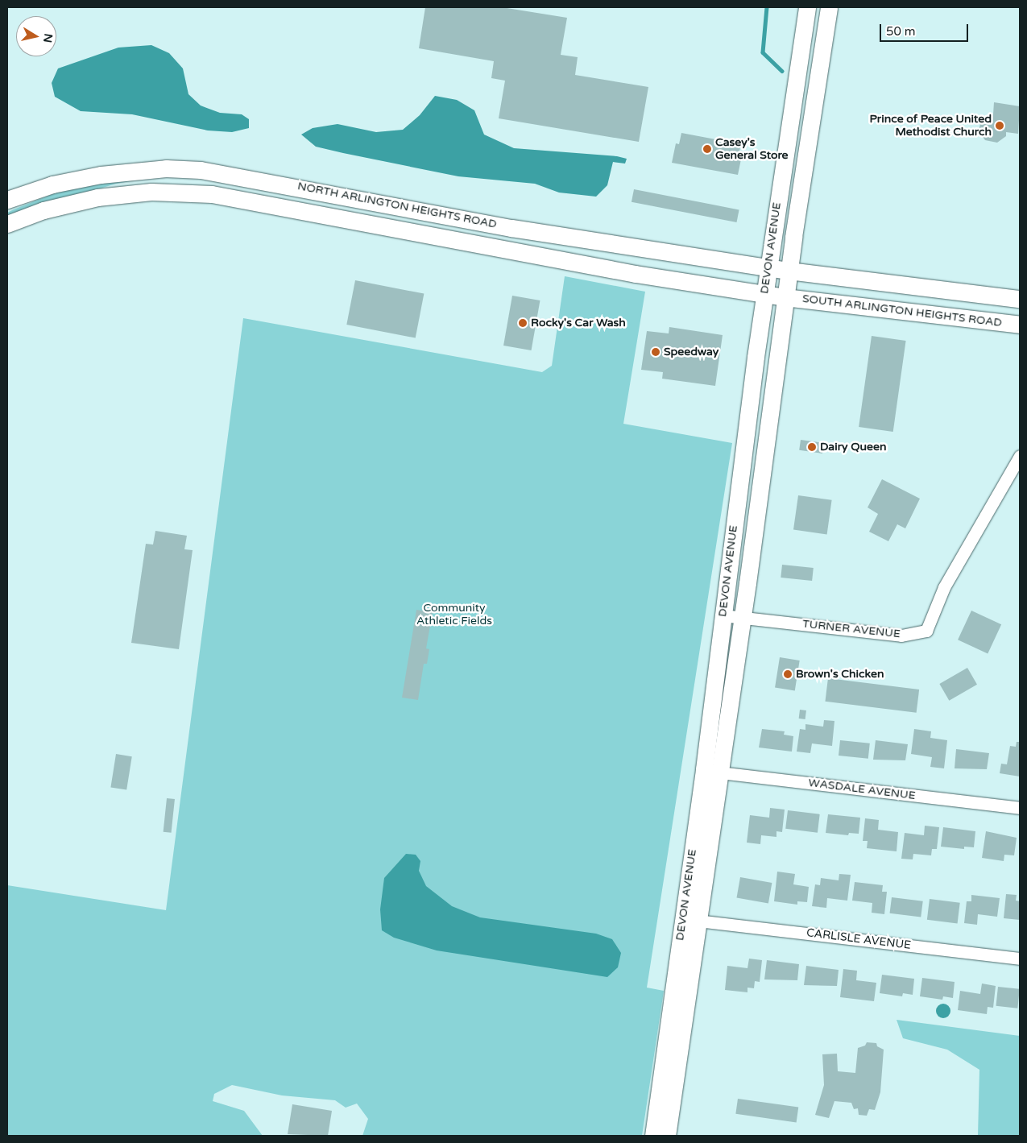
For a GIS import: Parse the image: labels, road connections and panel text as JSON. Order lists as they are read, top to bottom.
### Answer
{
  "streets": {
    "main road": ["NORTH ARLINGTON HEIGHTS ROAD", "DEVON AVENUE", "SOUTH ARLINGTON HEIGHTS ROAD"],
    "street": ["TURNER AVENUE", "WASDALE AVENUE", "CARLISLE AVENUE"]
  },
  "crossings": [
    ["NORTH ARLINGTON HEIGHTS ROAD", "DEVON AVENUE"],
    ["NORTH ARLINGTON HEIGHTS ROAD", "SOUTH ARLINGTON HEIGHTS ROAD"],
    ["DEVON AVENUE", "SOUTH ARLINGTON HEIGHTS ROAD"],
    ["DEVON AVENUE", "TURNER AVENUE"],
    ["DEVON AVENUE", "WASDALE AVENUE"],
    ["DEVON AVENUE", "CARLISLE AVENUE"]
  ],
  "parks": ["Community Athletic Fields"],
  "places": [
    "Prince of Peace United Methodist Church",
    "Casey's General Store",
    "Rocky's Car Wash",
    "Speedway",
    "Dairy Queen",
    "Brown's Chicken"
  ],
  "scale_bar": "50 m",
  "north": "right"
}
